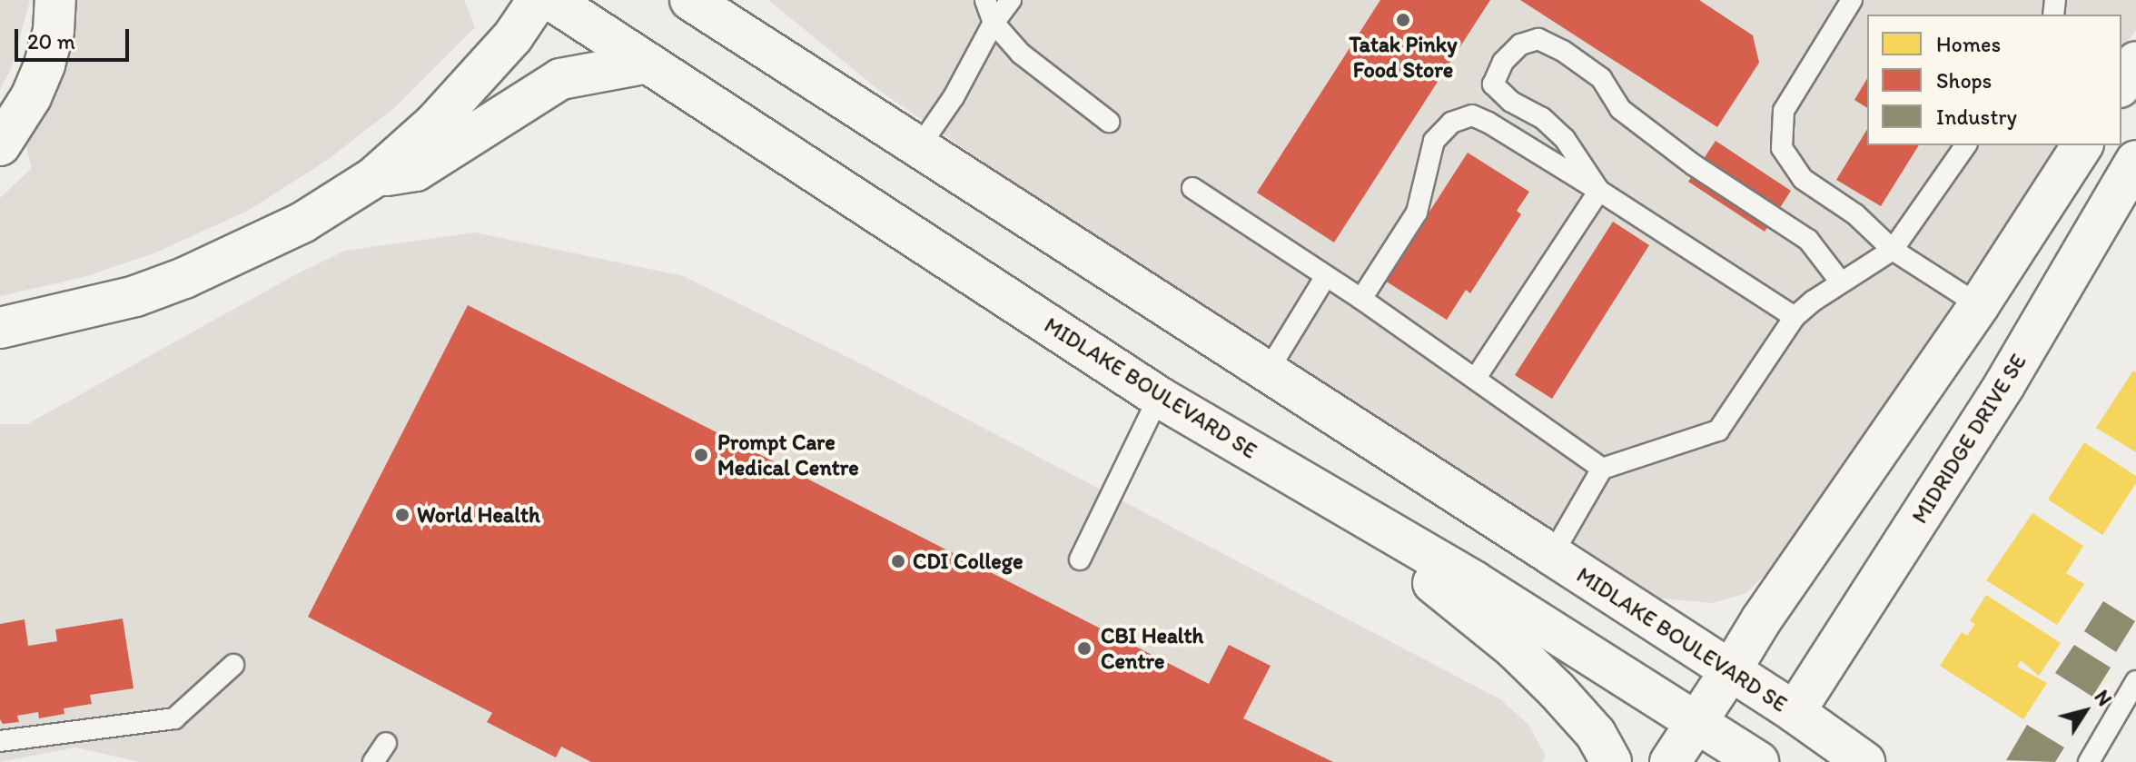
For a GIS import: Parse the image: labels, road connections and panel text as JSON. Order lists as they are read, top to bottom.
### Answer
{
  "streets": {
    "main road": ["MIDLAKE BOULEVARD SE", "MIDRIDGE DRIVE SE"]
  },
  "crossings": [
    ["MIDLAKE BOULEVARD SE", "MIDRIDGE DRIVE SE"]
  ],
  "places": [
    "Tatak Pinky Food Store",
    "Prompt Care Medical Centre",
    "World Health",
    "CDI College",
    "CBI Health Centre"
  ],
  "legend": ["Homes", "Shops", "Industry"],
  "scale_bar": "20 m",
  "north": "top right"
}
